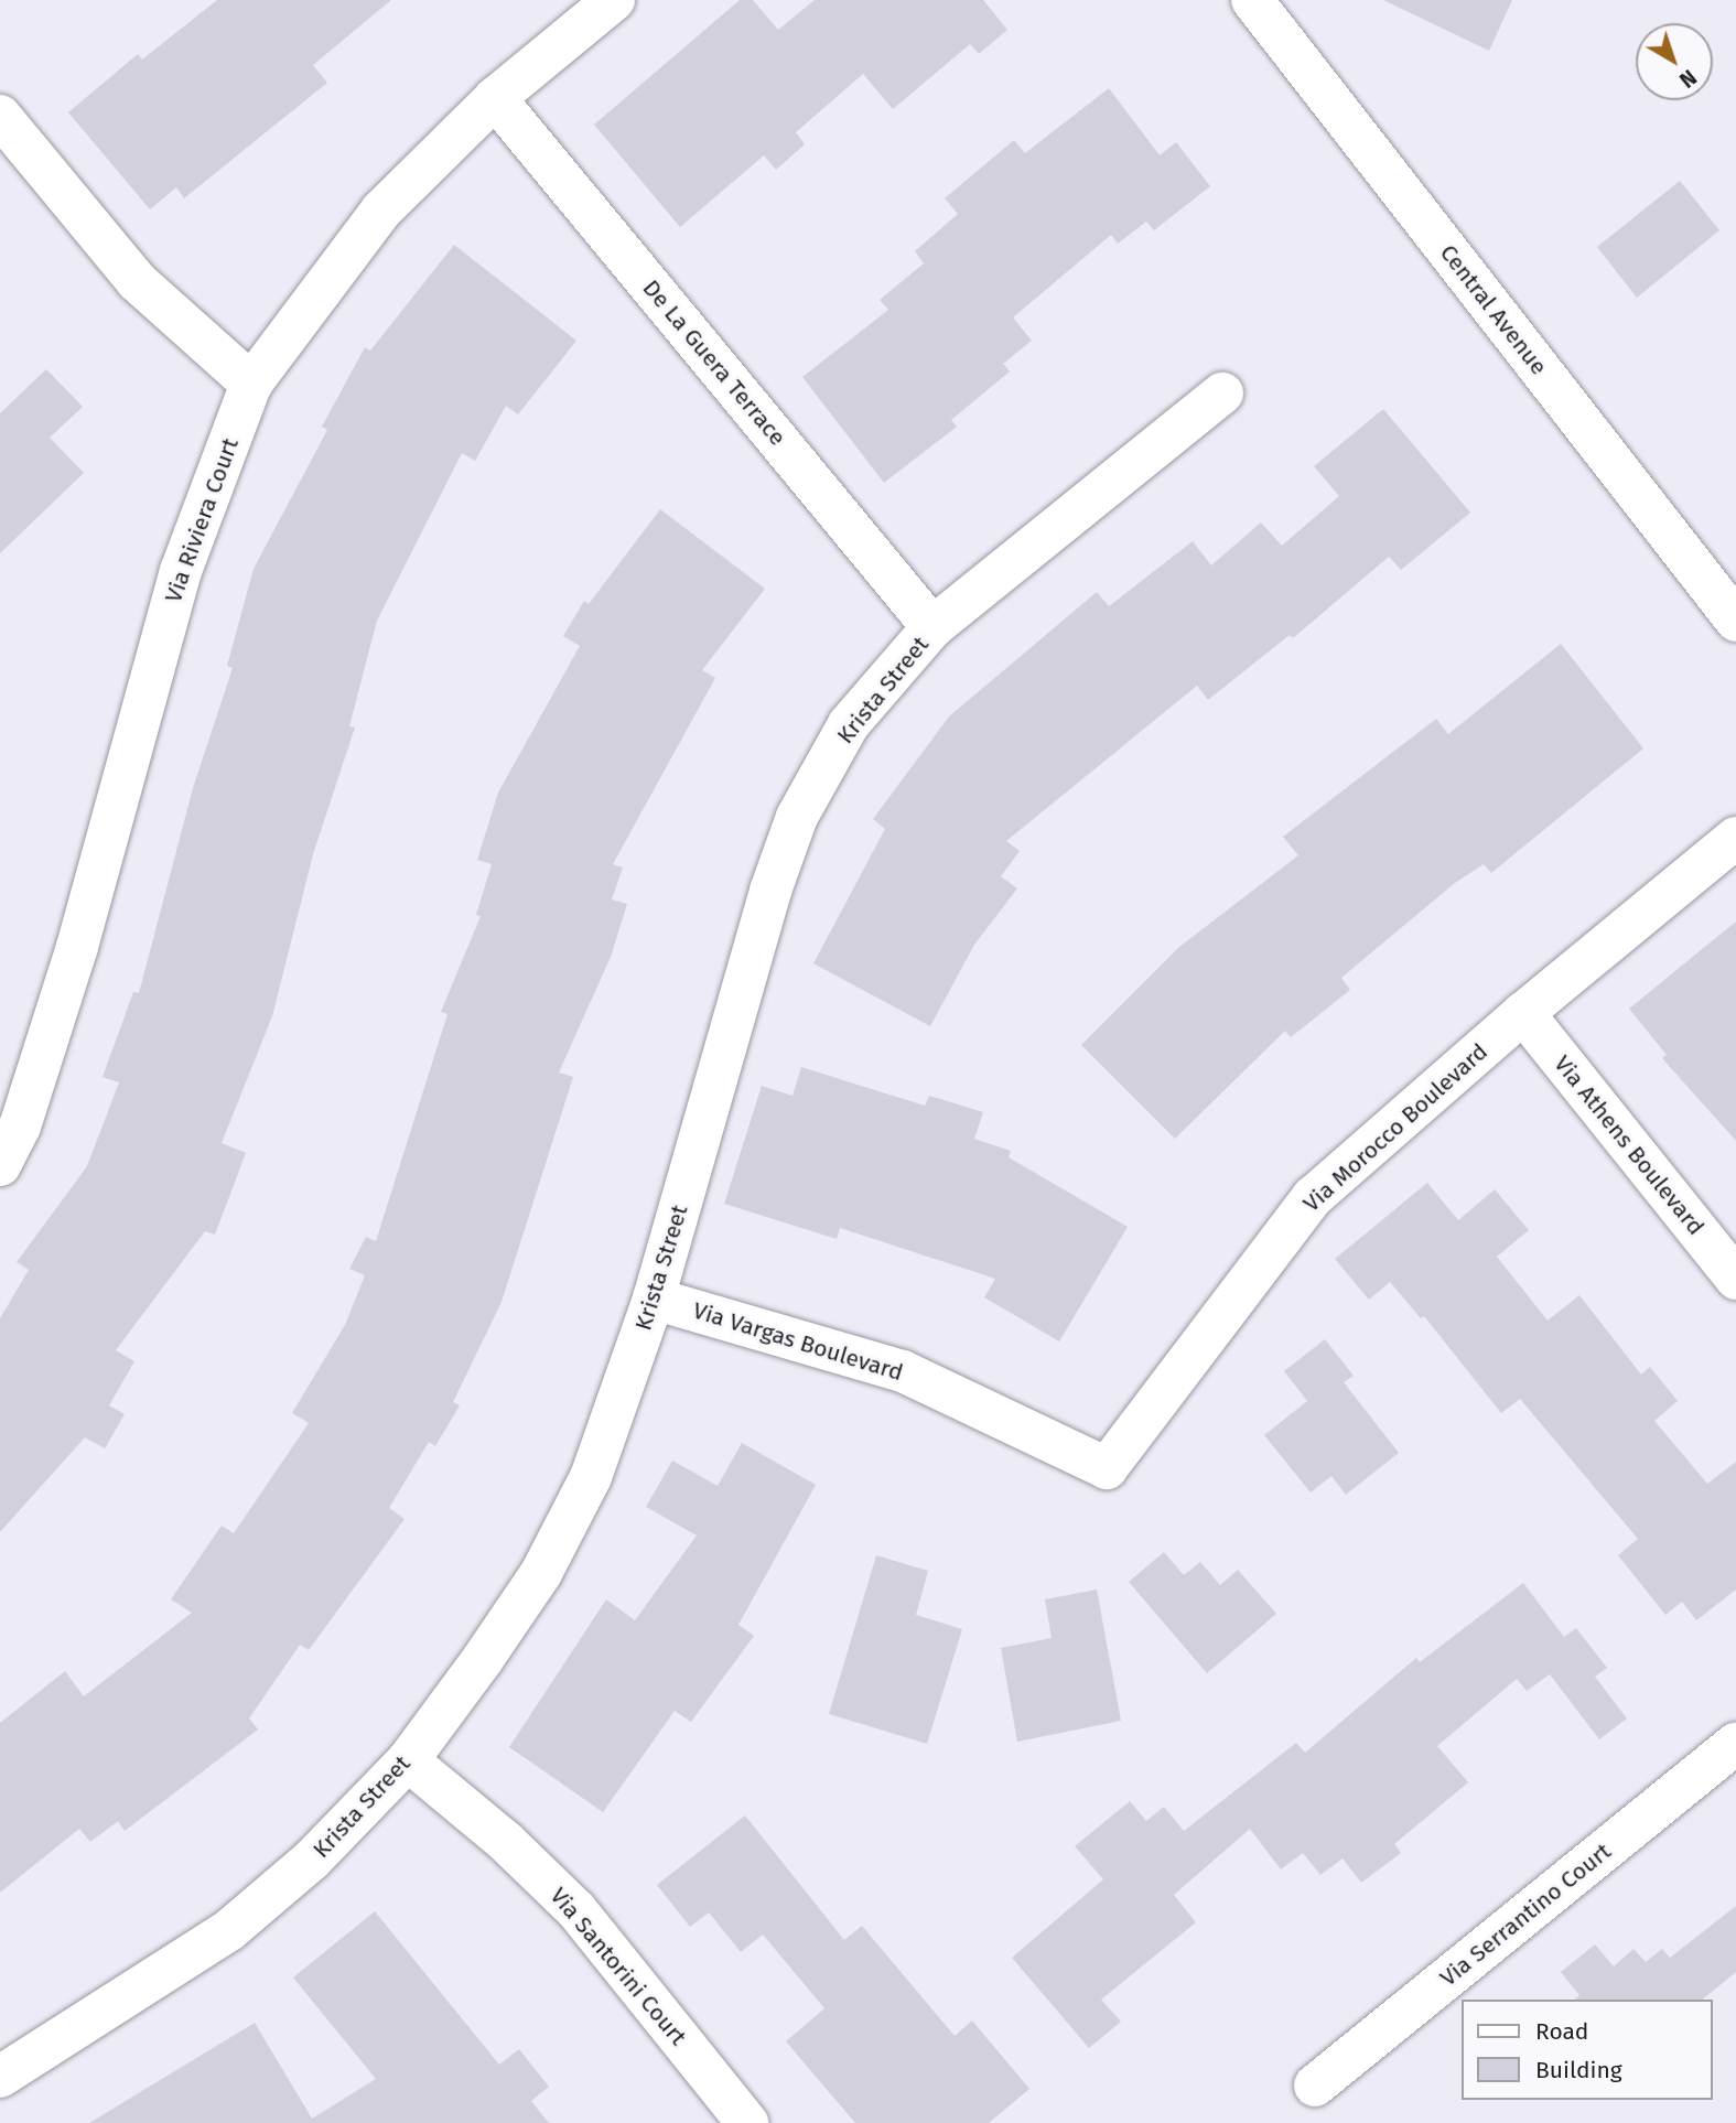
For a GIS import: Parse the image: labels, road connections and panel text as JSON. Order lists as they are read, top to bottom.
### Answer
{
  "streets": {
    "street": [
      "Central Avenue",
      "De La Guera Terrace",
      "Via Riviera Court",
      "Krista Street",
      "Via Morocco Boulevard",
      "Via Athens Boulevard",
      "Via Vargas Boulevard",
      "Via Serrantino Court",
      "Via Santorini Court"
    ]
  },
  "crossings": [
    ["De La Guera Terrace", "Via Riviera Court"],
    ["De La Guera Terrace", "Krista Street"],
    ["Krista Street", "Via Vargas Boulevard"],
    ["Krista Street", "Via Santorini Court"],
    ["Via Morocco Boulevard", "Via Athens Boulevard"],
    ["Via Morocco Boulevard", "Via Vargas Boulevard"]
  ],
  "legend": ["Road", "Building"],
  "north": "bottom right"
}
